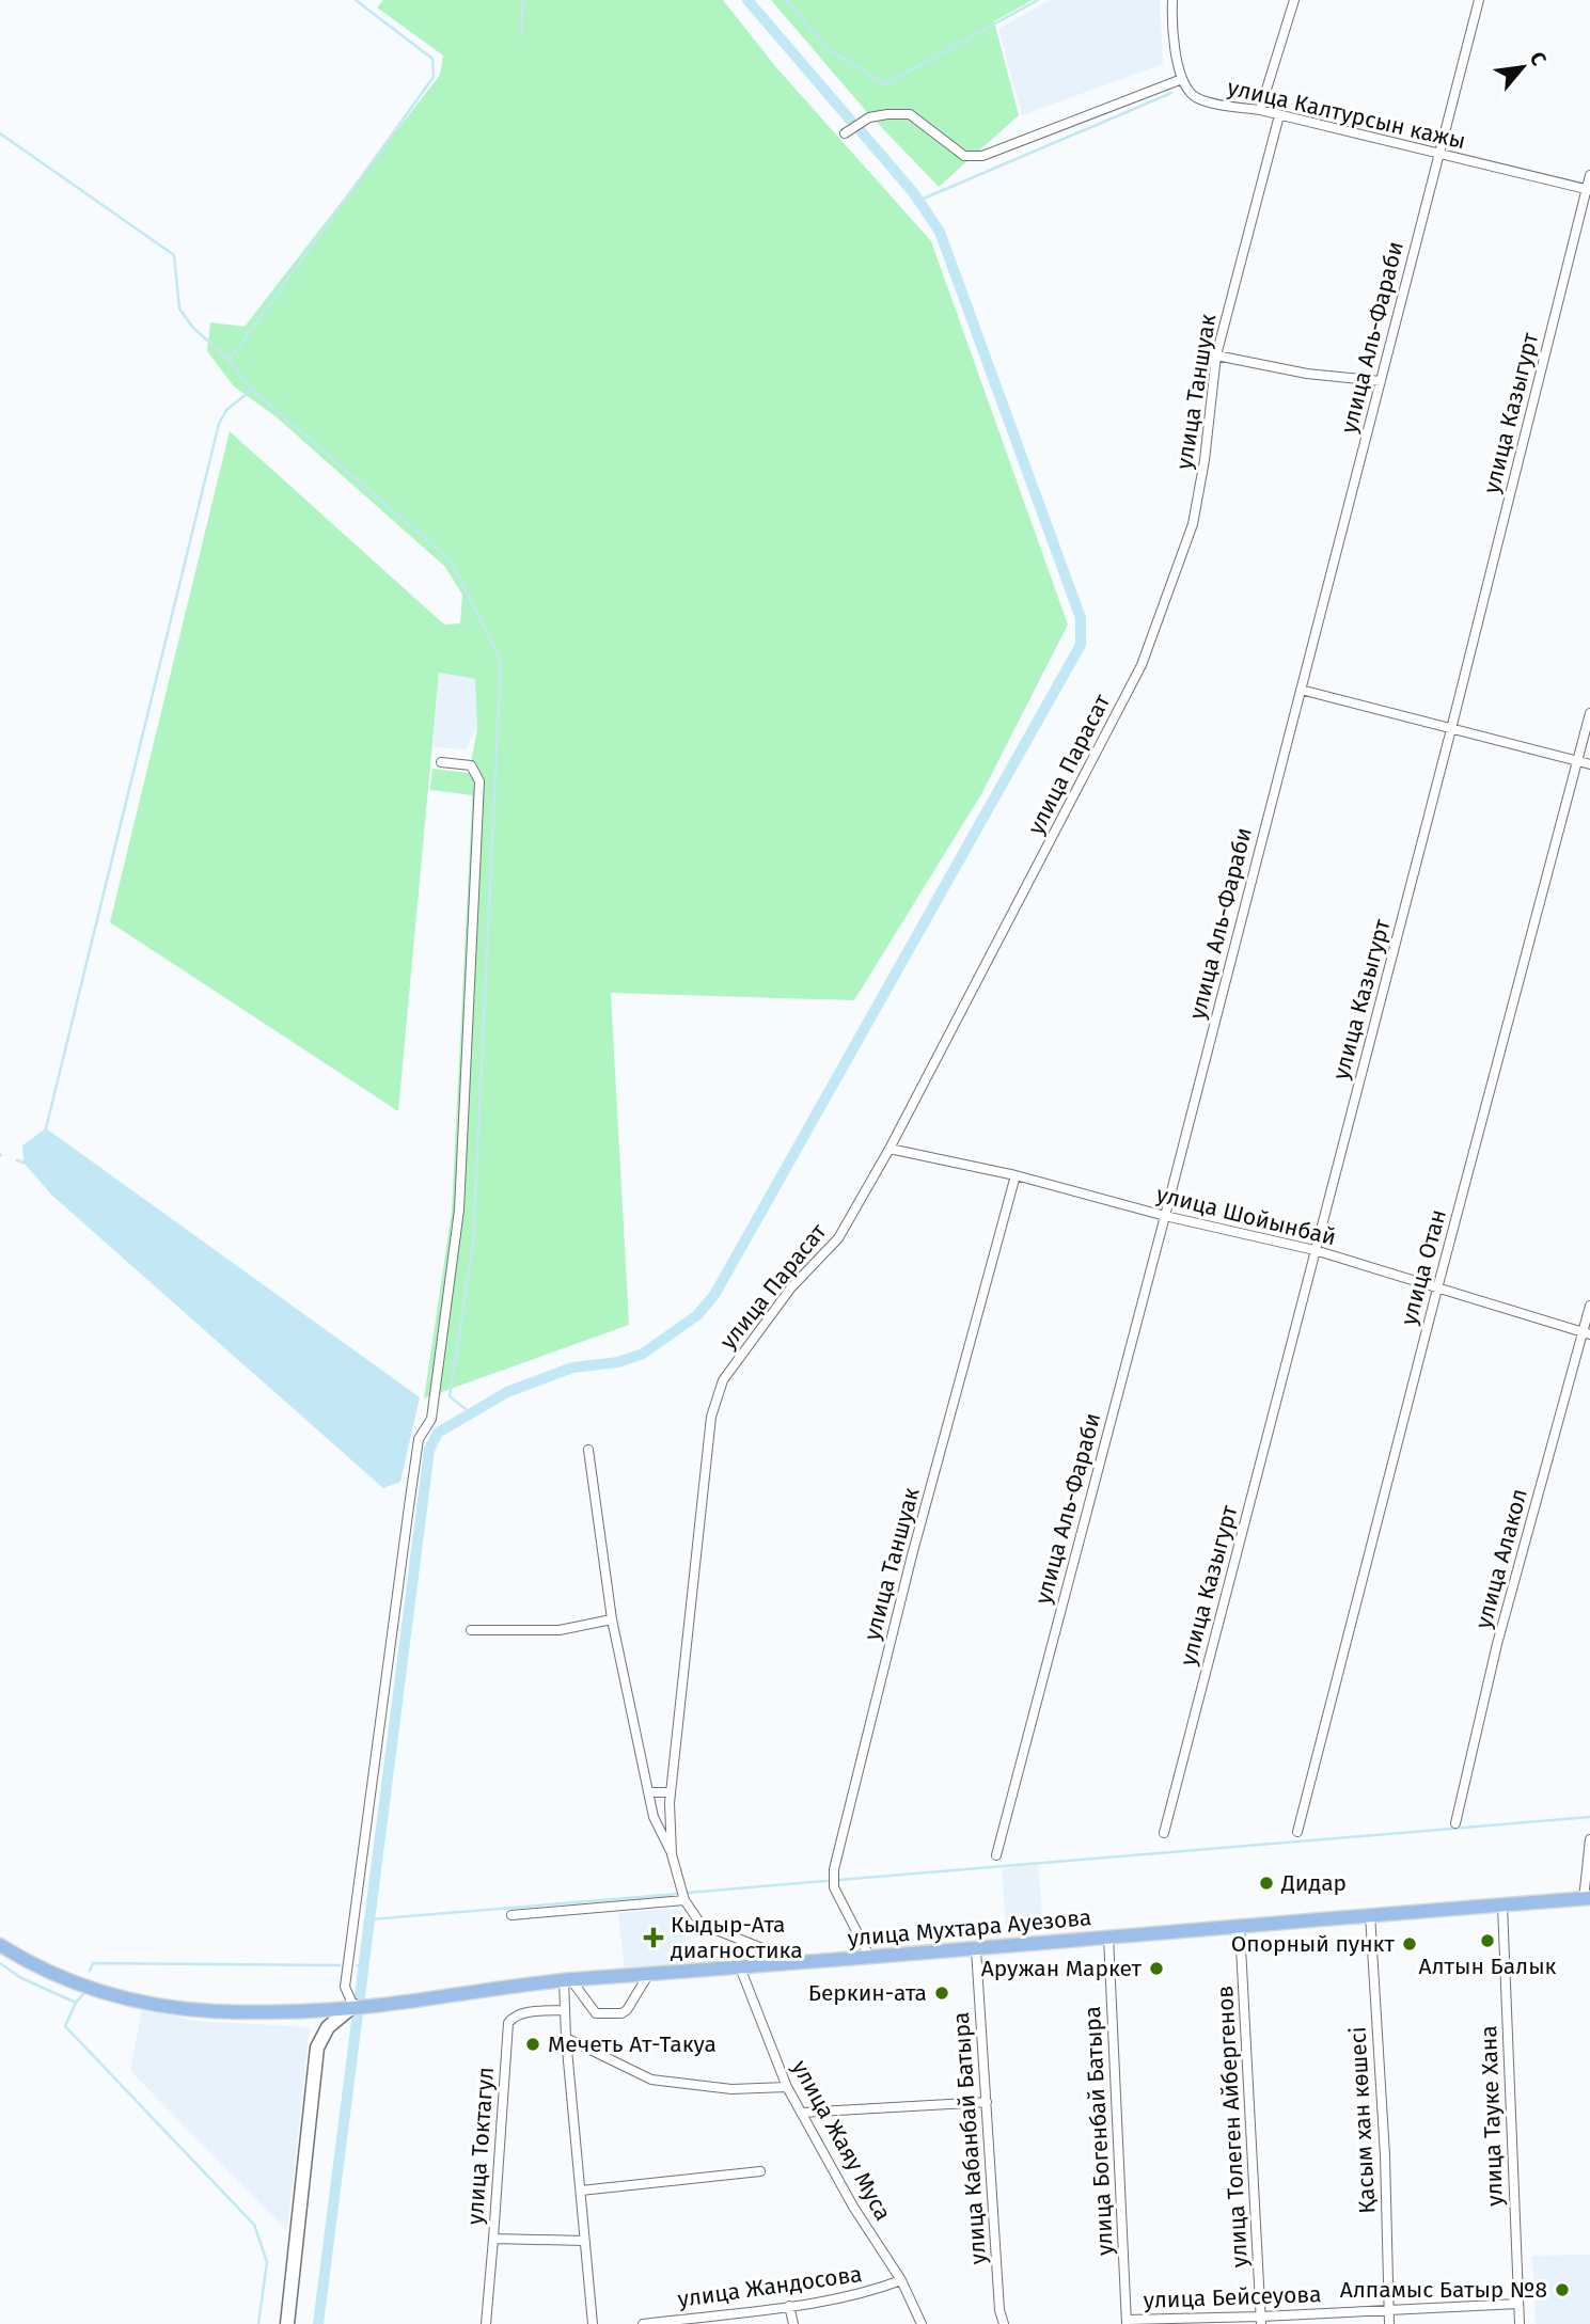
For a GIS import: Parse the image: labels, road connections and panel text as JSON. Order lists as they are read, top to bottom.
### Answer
{
  "streets": {
    "main road": ["улица Мухтара Ауезова"],
    "street": [
      "улица Калтурсын кажы",
      "улица Аль-Фараби",
      "улица Таншуак",
      "улица Казыгурт",
      "улица Парасат",
      "улица Шойынбай",
      "улица Отан",
      "улица Алакол",
      "улица Тауке Хана",
      "Қасым хан көшесі",
      "улица Толеген Айбергенов",
      "улица Богенбай Батыра",
      "улица Кабанбай Батыра",
      "улица Жаяу Муса",
      "улица Токтагул",
      "улица Жандосова",
      "улица Бейсеуова"
    ]
  },
  "crossings": [
    ["улица Калтурсын кажы", "улица Аль-Фараби"],
    ["улица Калтурсын кажы", "улица Таншуак"],
    ["улица Калтурсын кажы", "улица Казыгурт"],
    ["улица Аль-Фараби", "улица Шойынбай"],
    ["улица Таншуак", "улица Парасат"],
    ["улица Таншуак", "улица Шойынбай"],
    ["улица Таншуак", "улица Мухтара Ауезова"],
    ["улица Казыгурт", "улица Шойынбай"],
    ["улица Парасат", "улица Шойынбай"],
    ["улица Парасат", "улица Мухтара Ауезова"],
    ["улица Шойынбай", "улица Отан"],
    ["улица Шойынбай", "улица Алакол"],
    ["улица Мухтара Ауезова", "улица Тауке Хана"],
    ["улица Мухтара Ауезова", "Қасым хан көшесі"],
    ["улица Мухтара Ауезова", "улица Толеген Айбергенов"],
    ["улица Мухтара Ауезова", "улица Богенбай Батыра"],
    ["улица Мухтара Ауезова", "улица Кабанбай Батыра"],
    ["улица Мухтара Ауезова", "улица Жаяу Муса"],
    ["улица Тауке Хана", "улица Бейсеуова"],
    ["Қасым хан көшесі", "улица Бейсеуова"],
    ["улица Толеген Айбергенов", "улица Бейсеуова"],
    ["улица Богенбай Батыра", "улица Бейсеуова"],
    ["улица Жаяу Муса", "улица Жандосова"]
  ],
  "places": {
    "other": [
      "Дидар",
      "Алтын Балык",
      "Опорный пункт",
      "Аружан Маркет",
      "Беркин-ата",
      "Мечеть Ат-Такуа",
      "Алпамыс Батыр №8"
    ],
    "health": ["Кыдыр-Ата диагностика"]
  },
  "north": "top right"
}
